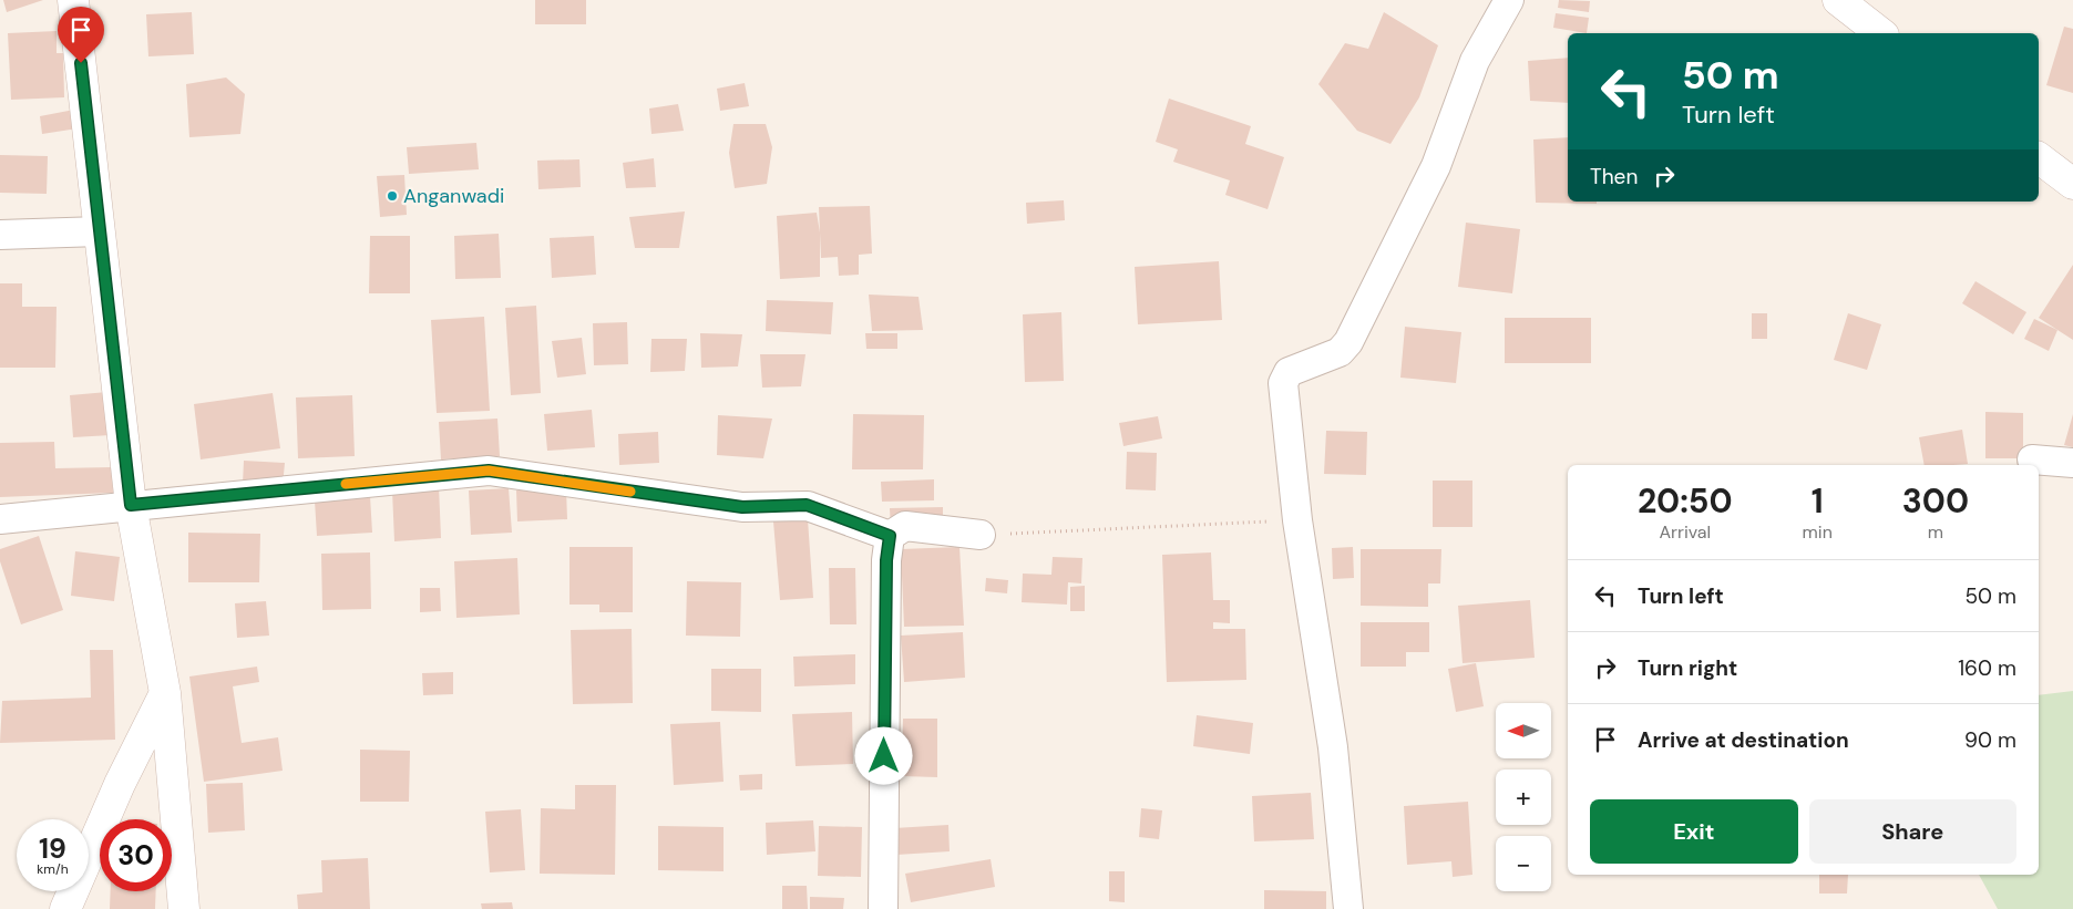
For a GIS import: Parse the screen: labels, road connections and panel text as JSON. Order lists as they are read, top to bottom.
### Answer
{
  "places": ["Anganwadi"],
  "north": "left",
  "page": {
    "turn": ["50 m", "Turn left"],
    "then": "Then",
    "eta": [
      "20:50",
      "Arrival",
      "1",
      "min",
      "300",
      "m"
    ],
    "list": [
      {
        "name": "Turn left",
        "value": "50 m"
      },
      {
        "name": "Turn right",
        "value": "160 m"
      },
      {
        "name": "Arrive at destination",
        "value": "90 m"
      }
    ],
    "map_buttons": ["+", "−"],
    "buttons": ["Exit", "Share"],
    "speed": "19 km/h",
    "limit": "30"
  }
}
